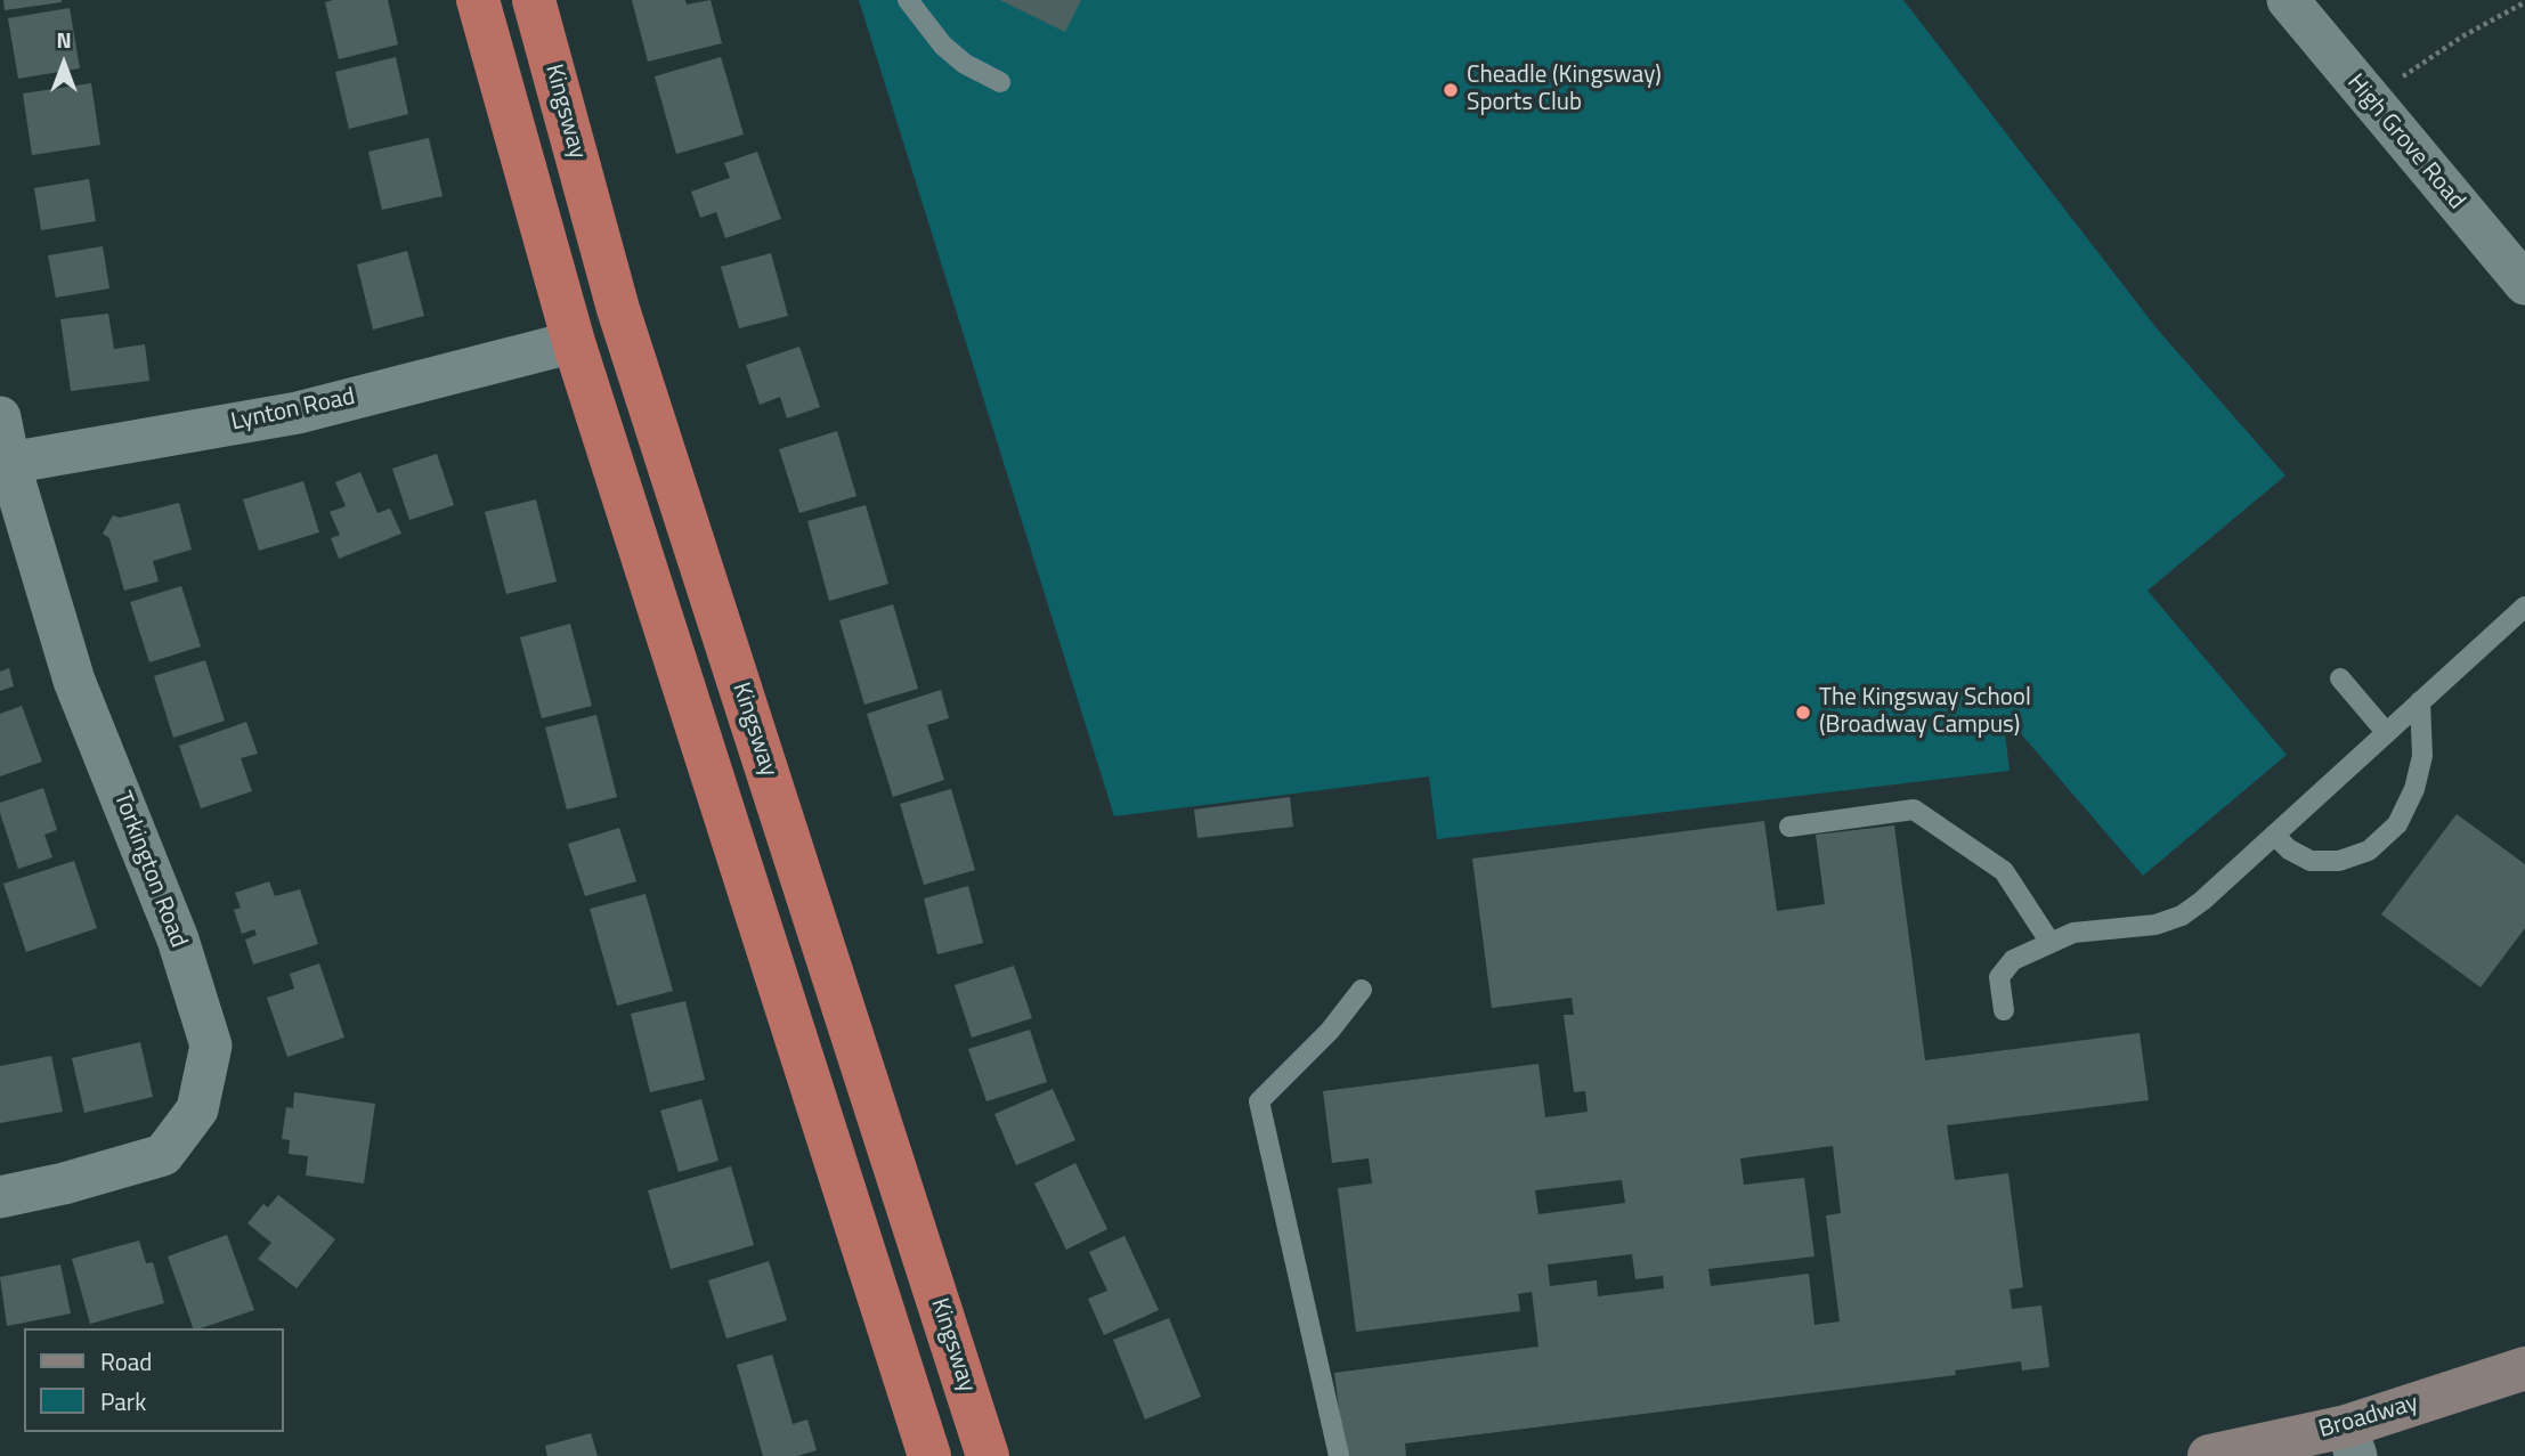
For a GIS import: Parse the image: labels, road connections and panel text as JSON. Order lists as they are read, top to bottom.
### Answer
{
  "streets": {
    "highway": ["Kingsway"],
    "street": [
      "High Grove Road",
      "Lynton Road",
      "Torkington Road",
      "Broadway"
    ]
  },
  "crossings": [
    ["Lynton Road", "Torkington Road"]
  ],
  "places": ["Cheadle (Kingsway) Sports Club", "The Kingsway School (Broadway Campus)"],
  "legend": ["Road", "Park"],
  "north": "top"
}
